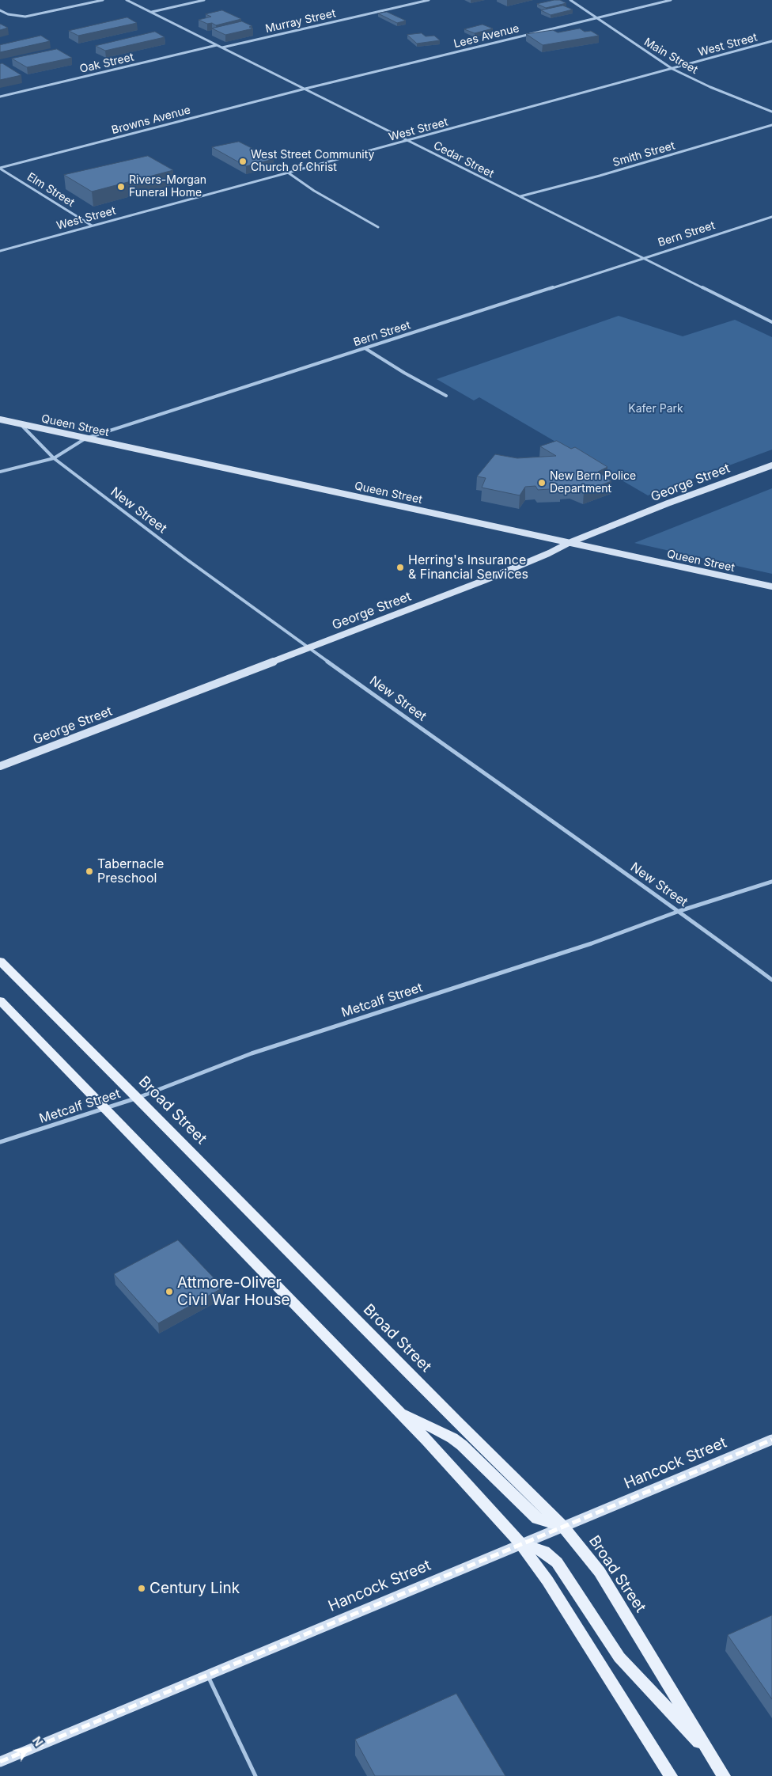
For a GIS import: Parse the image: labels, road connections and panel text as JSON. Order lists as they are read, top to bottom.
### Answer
{
  "streets": {
    "main road": ["Broad Street"],
    "street": [
      "Murray Street",
      "Lees Avenue",
      "West Street",
      "Main Street",
      "Oak Street",
      "Browns Avenue",
      "Smith Street",
      "Cedar Street",
      "Elm Street",
      "Bern Street",
      "Queen Street",
      "George Street",
      "New Street",
      "Metcalf Street",
      "Hancock Street"
    ]
  },
  "crossings": [
    ["Murray Street", "Cedar Street"],
    ["Lees Avenue", "Main Street"],
    ["Lees Avenue", "Browns Avenue"],
    ["Lees Avenue", "Cedar Street"],
    ["West Street", "Main Street"],
    ["West Street", "Cedar Street"],
    ["West Street", "Elm Street"],
    ["Oak Street", "Cedar Street"],
    ["Browns Avenue", "Cedar Street"],
    ["Browns Avenue", "Elm Street"],
    ["Smith Street", "Cedar Street"],
    ["Cedar Street", "Bern Street"],
    ["Bern Street", "Queen Street"],
    ["Bern Street", "New Street"],
    ["Queen Street", "George Street"],
    ["Queen Street", "New Street"],
    ["George Street", "New Street"],
    ["New Street", "Metcalf Street"],
    ["Metcalf Street", "Broad Street"],
    ["Broad Street", "Hancock Street"]
  ],
  "parks": ["Kafer Park"],
  "places": [
    "West Street Community Church of Christ",
    "Rivers-Morgan Funeral Home",
    "New Bern Police Department",
    "Herring's Insurance & Financial Services",
    "Tabernacle Preschool",
    "Attmore-Oliver Civil War House",
    "Century Link"
  ],
  "north": "top right"
}
